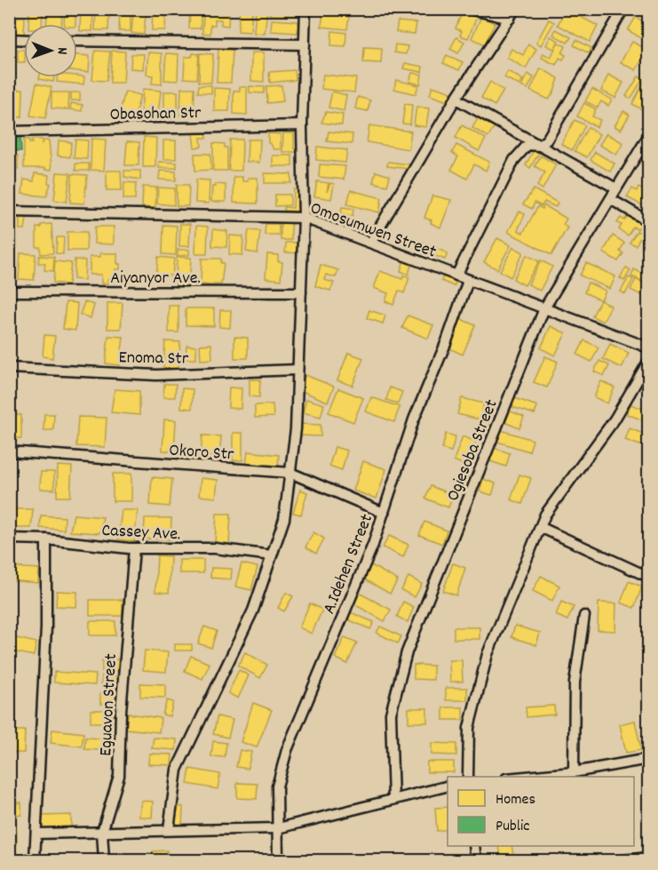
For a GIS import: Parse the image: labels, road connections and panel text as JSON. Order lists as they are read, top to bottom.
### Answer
{
  "streets": {
    "street": [
      "Obasohan Str",
      "Omosumwen Street",
      "Aiyanyor Ave.",
      "Enoma Str",
      "Ogiesoba Street",
      "Okoro Str",
      "Cassey Ave.",
      "A.Idehen Street",
      "Eguavon Street"
    ]
  },
  "crossings": [
    ["Omosumwen Street", "Ogiesoba Street"],
    ["Omosumwen Street", "A.Idehen Street"],
    ["Okoro Str", "A.Idehen Street"],
    ["Cassey Ave.", "Eguavon Street"]
  ],
  "legend": ["Homes", "Public"],
  "north": "right"
}
